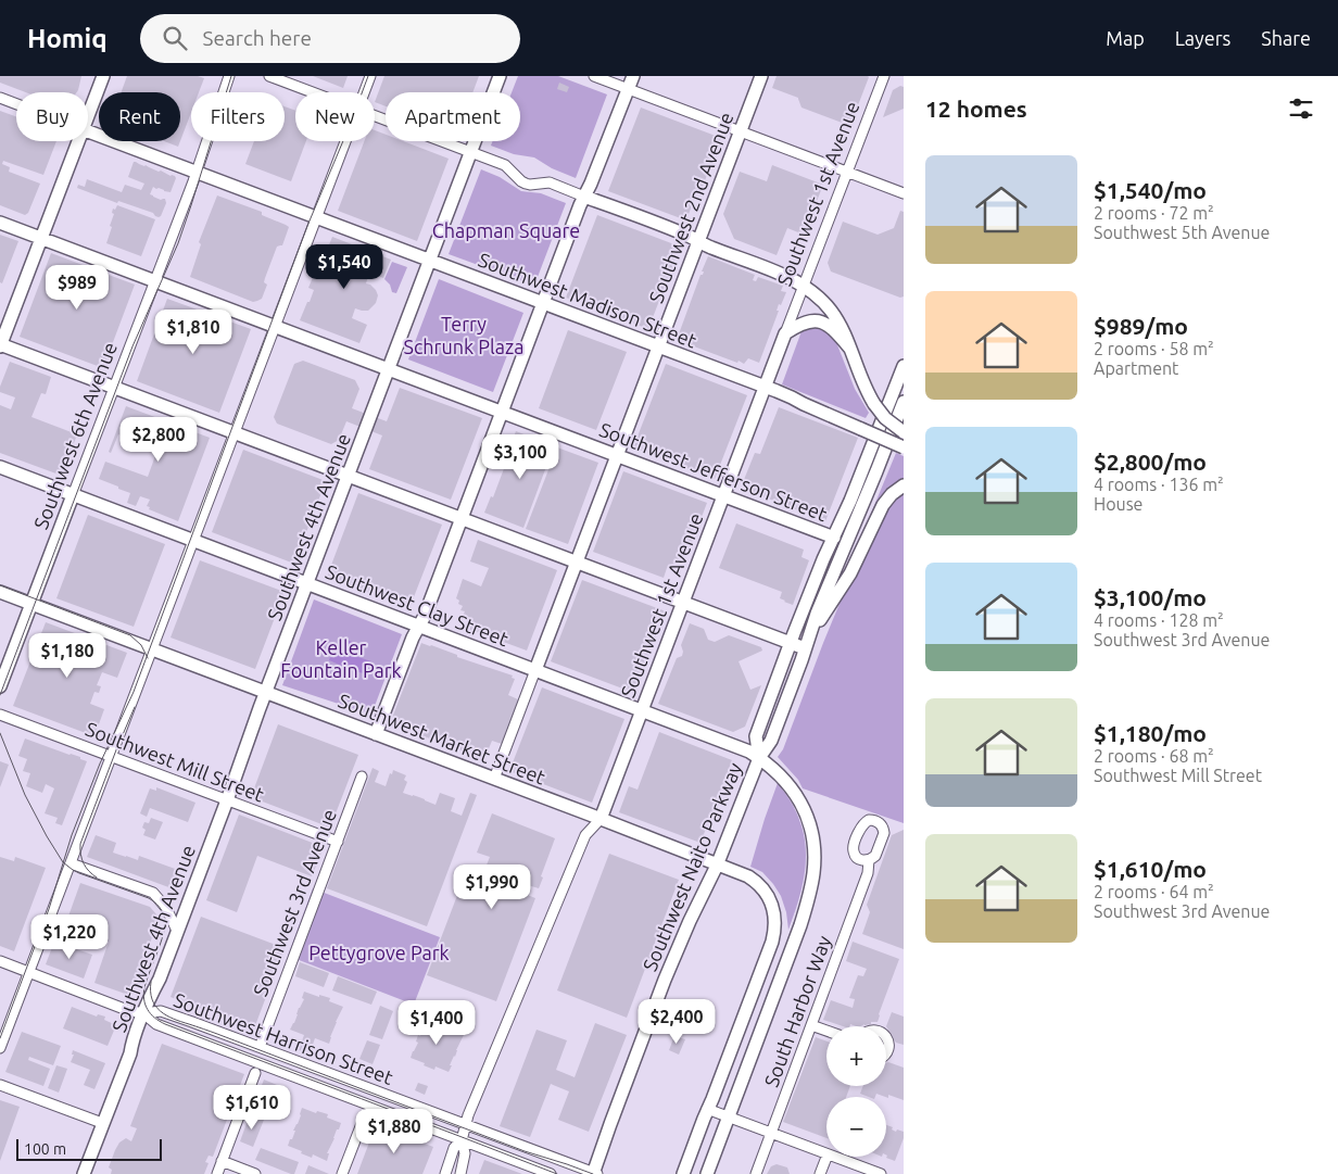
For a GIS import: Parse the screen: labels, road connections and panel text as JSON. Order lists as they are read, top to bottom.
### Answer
{
  "streets": {
    "main road": [
      "Southwest 1st Avenue",
      "Southwest 2nd Avenue",
      "Southwest Madison Street",
      "Southwest 6th Avenue",
      "Southwest Jefferson Street",
      "Southwest 4th Avenue",
      "Southwest Clay Street",
      "Southwest Market Street",
      "Southwest Naito Parkway"
    ],
    "street": [
      "Southwest Mill Street",
      "Southwest 3rd Avenue",
      "South Harbor Way",
      "Southwest Harrison Street"
    ]
  },
  "crossings": [
    ["Southwest 1st Avenue", "Southwest Madison Street"],
    ["Southwest 1st Avenue", "Southwest Jefferson Street"],
    ["Southwest 1st Avenue", "Southwest Clay Street"],
    ["Southwest 1st Avenue", "Southwest Market Street"],
    ["Southwest 1st Avenue", "Southwest Harrison Street"],
    ["Southwest 2nd Avenue", "Southwest Madison Street"],
    ["Southwest 2nd Avenue", "Southwest Jefferson Street"],
    ["Southwest 2nd Avenue", "Southwest Clay Street"],
    ["Southwest 2nd Avenue", "Southwest Market Street"],
    ["Southwest Madison Street", "Southwest 6th Avenue"],
    ["Southwest Madison Street", "Southwest 4th Avenue"],
    ["Southwest 6th Avenue", "Southwest Jefferson Street"],
    ["Southwest 6th Avenue", "Southwest Clay Street"],
    ["Southwest 6th Avenue", "Southwest Market Street"],
    ["Southwest Jefferson Street", "Southwest 4th Avenue"],
    ["Southwest Jefferson Street", "Southwest Naito Parkway"],
    ["Southwest 4th Avenue", "Southwest Clay Street"],
    ["Southwest 4th Avenue", "Southwest Market Street"],
    ["Southwest 4th Avenue", "Southwest Mill Street"],
    ["Southwest 4th Avenue", "Southwest Harrison Street"],
    ["Southwest Clay Street", "Southwest Naito Parkway"],
    ["Southwest Market Street", "Southwest Naito Parkway"],
    ["Southwest Mill Street", "Southwest 3rd Avenue"],
    ["Southwest Naito Parkway", "Southwest Harrison Street"]
  ],
  "parks": [
    "Chapman Square",
    "Terry Schrunk Plaza",
    "Keller Fountain Park",
    "Pettygrove Park"
  ],
  "scale_bar": "100 m",
  "page": {
    "header": "Homiq",
    "search": "Search here",
    "nav": ["Map", "Layers", "Share"],
    "heading": "12 homes",
    "chip": [
      "Buy",
      "Rent",
      "Filters",
      "New",
      "Apartment"
    ],
    "list": [
      {
        "name": "$1,540/mo",
        "note": "2 rooms · 72 m² · Southwest 5th Avenue"
      },
      {
        "name": "$989/mo",
        "note": "2 rooms · 58 m² · Apartment"
      },
      {
        "name": "$2,800/mo",
        "note": "4 rooms · 136 m² · House"
      },
      {
        "name": "$3,100/mo",
        "note": "4 rooms · 128 m² · Southwest 3rd Avenue"
      },
      {
        "name": "$1,180/mo",
        "note": "2 rooms · 68 m² · Southwest Mill Street"
      },
      {
        "name": "$1,610/mo",
        "note": "2 rooms · 64 m² · Southwest 3rd Avenue"
      }
    ],
    "price": [
      "$1,540",
      "$989",
      "$1,810",
      "$2,800",
      "$3,100",
      "$1,180",
      "$1,990",
      "$1,220",
      "$2,400",
      "$1,400",
      "$1,610",
      "$1,880"
    ],
    "map_buttons": ["+", "−"],
    "scale": "100 m"
  }
}
